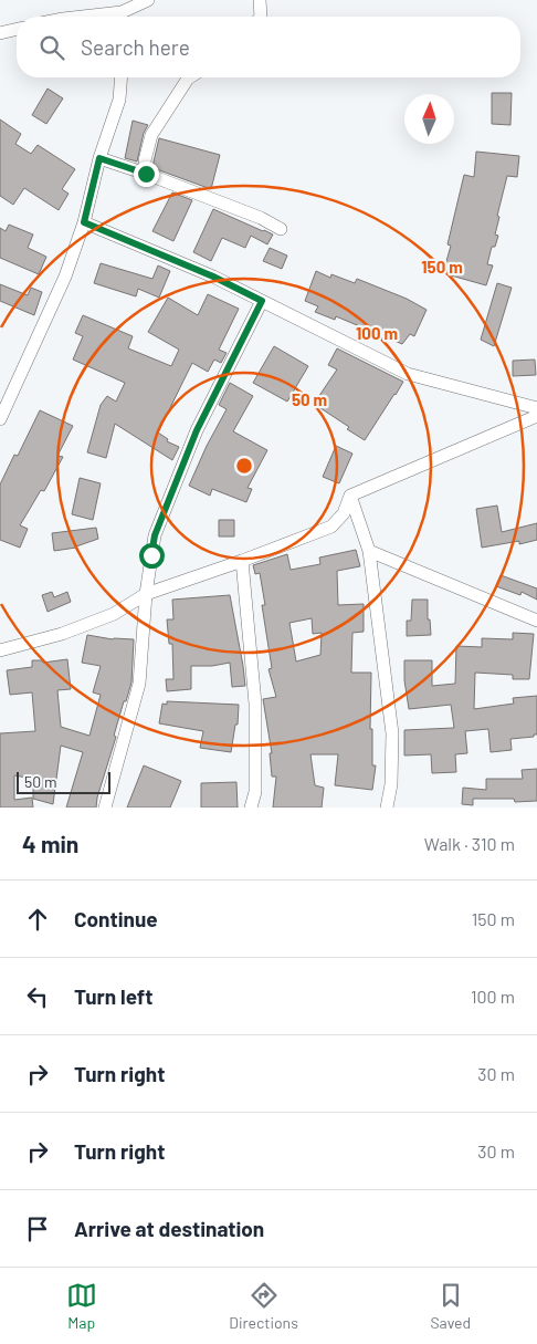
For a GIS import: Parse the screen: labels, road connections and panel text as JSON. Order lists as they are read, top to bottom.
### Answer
{
  "scale_bar": "50 m",
  "north": "top",
  "page": {
    "search": "Search here",
    "scale": "50 m",
    "heading": ["4 min", "Walk · 310 m"],
    "list": [
      ["Continue", "150 m"],
      ["Turn left", "100 m"],
      ["Turn right", "30 m"],
      ["Turn right", "30 m"],
      "Arrive at destination"
    ],
    "nav": ["Map", "Directions", "Saved"]
  },
  "rings": ["150 m", "100 m", "50 m"]
}
